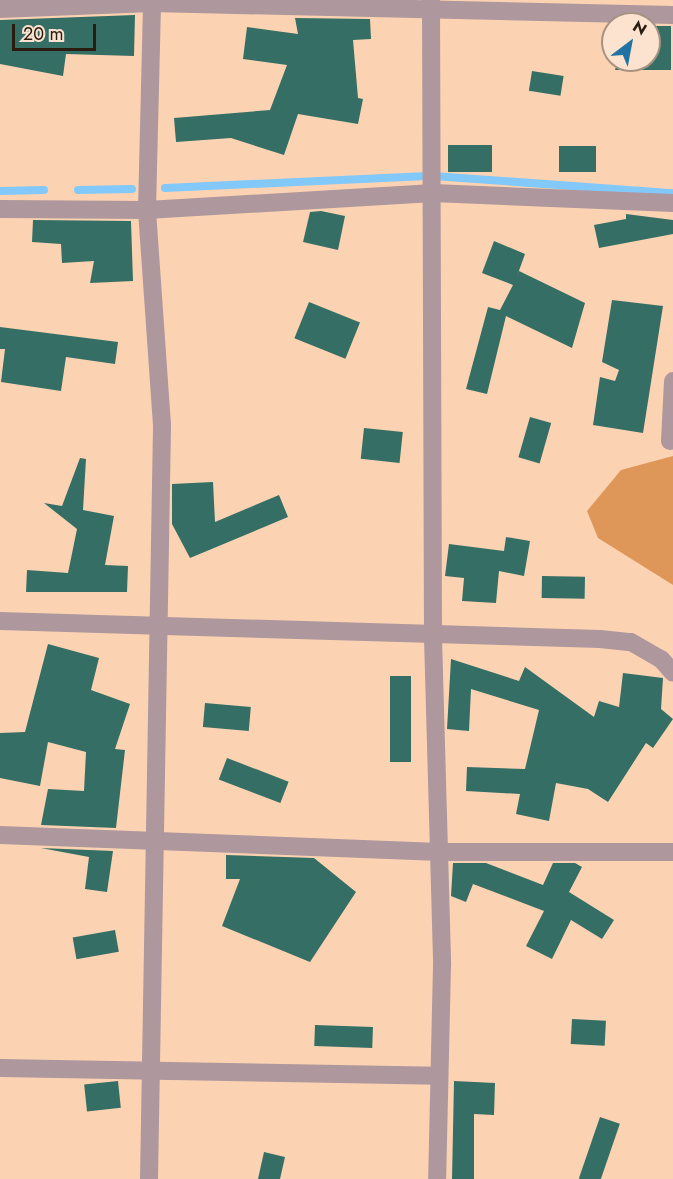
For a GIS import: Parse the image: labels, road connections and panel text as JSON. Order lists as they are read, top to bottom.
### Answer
{
  "scale_bar": "20 m",
  "north": "top right"
}
